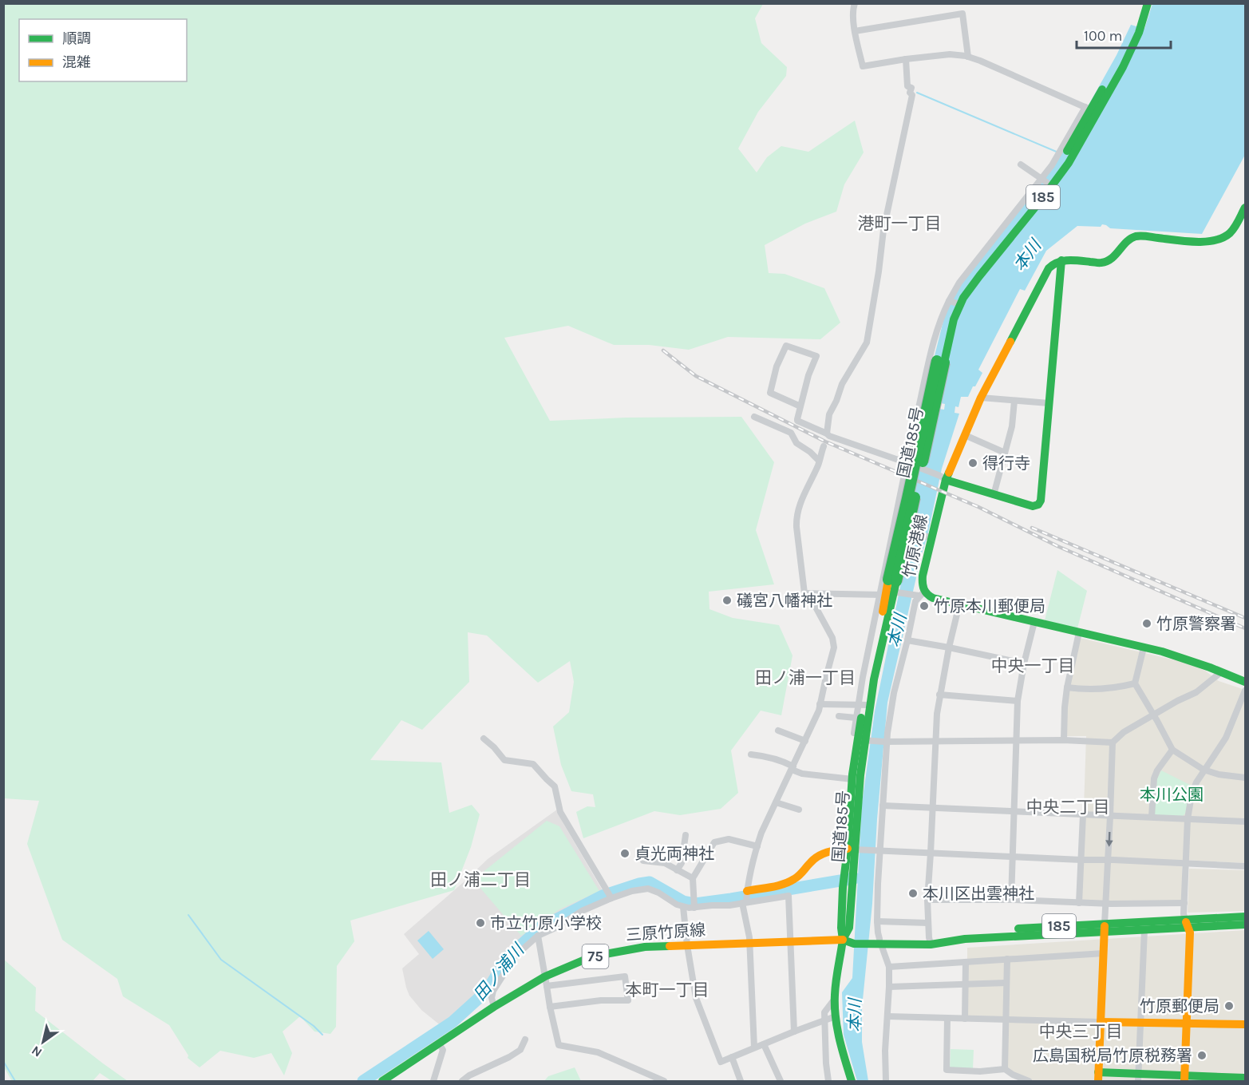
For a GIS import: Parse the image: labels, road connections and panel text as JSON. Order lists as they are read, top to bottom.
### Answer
{
  "streets": {
    "main road": [
      "185",
      "国道185号",
      "竹原港線",
      "三原竹原線",
      "75"
    ]
  },
  "crossings": [
    ["185", "国道185号"],
    ["185", "三原竹原線"],
    ["国道185号", "三原竹原線"]
  ],
  "districts": [
    "港町一丁目",
    "中央一丁目",
    "田ノ浦一丁目",
    "中央二丁目",
    "田ノ浦二丁目",
    "本町一丁目",
    "中央三丁目"
  ],
  "water": ["本川", "田ノ浦川"],
  "parks": ["本川公園"],
  "places": [
    "得行寺",
    "礒宮八幡神社",
    "竹原本川郵便局",
    "竹原警察署",
    "貞光両神社",
    "本川区出雲神社",
    "市立竹原小学校",
    "竹原郵便局",
    "広島国税局竹原税務署"
  ],
  "legend": ["順調", "混雑"],
  "scale_bar": "100 m",
  "north": "bottom left"
}
